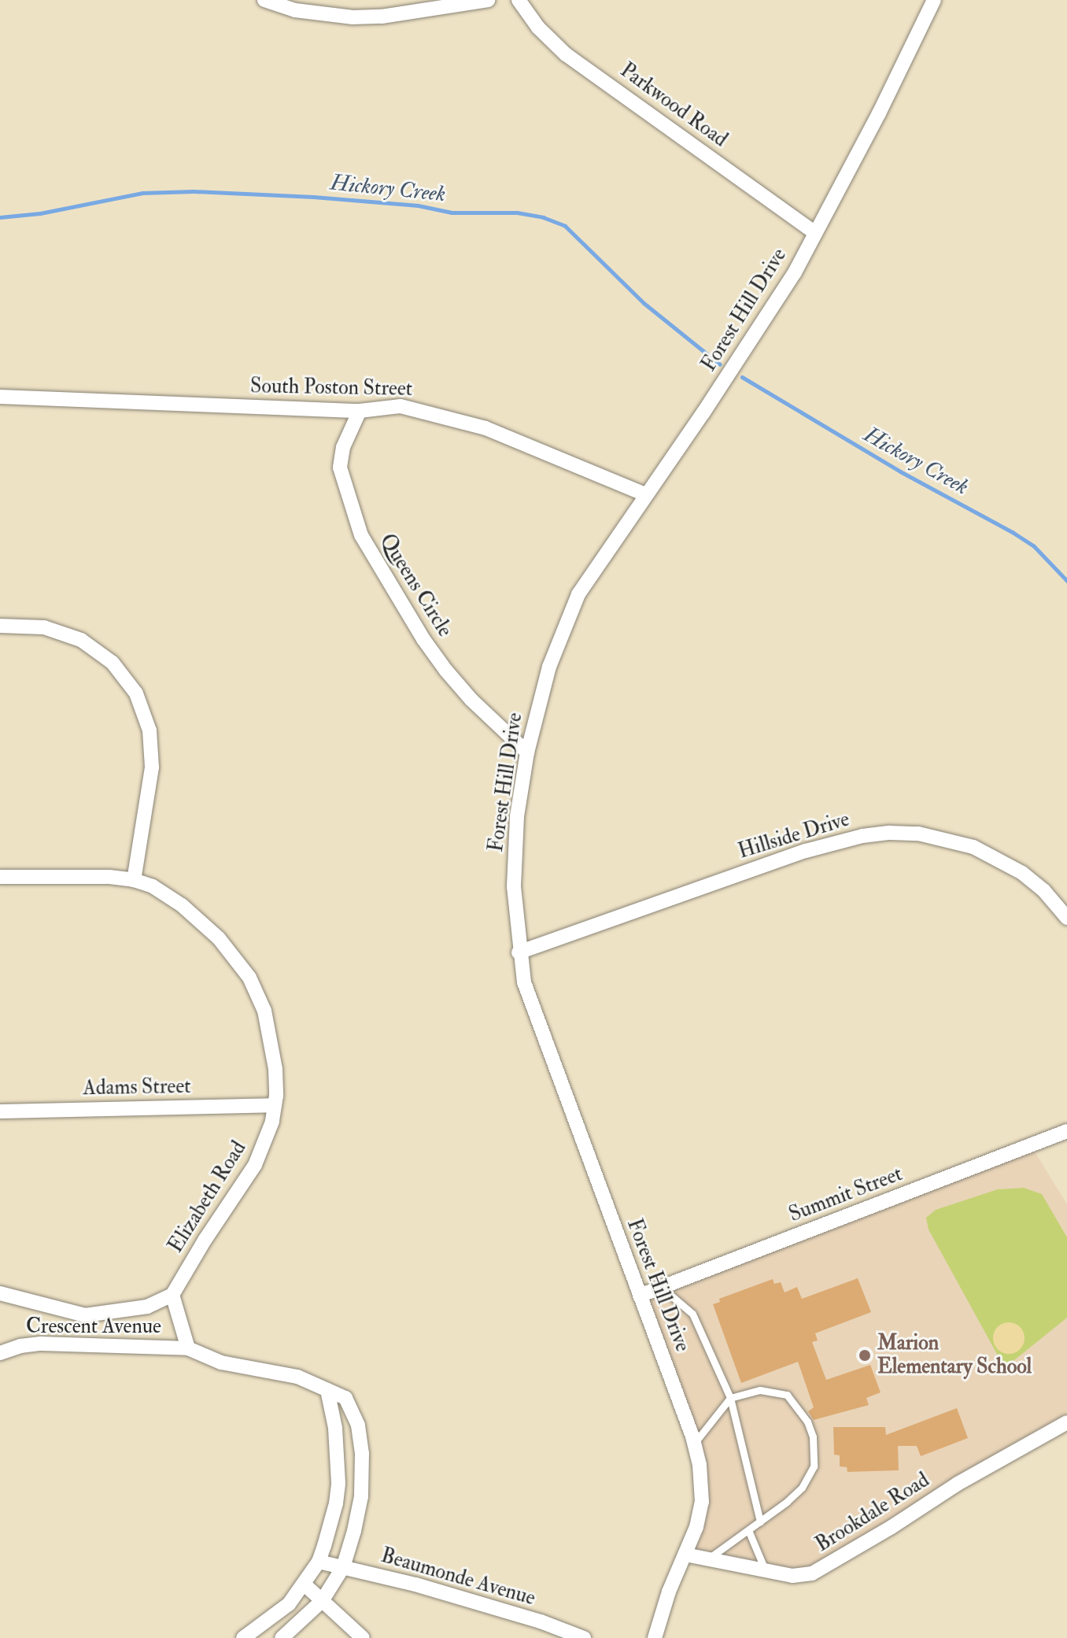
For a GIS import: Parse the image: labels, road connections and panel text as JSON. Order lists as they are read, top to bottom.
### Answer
{
  "streets": {
    "street": [
      "Parkwood Road",
      "Forest Hill Drive",
      "South Poston Street",
      "Queens Circle",
      "Hillside Drive",
      "Adams Street",
      "Summit Street",
      "Elizabeth Road",
      "Crescent Avenue",
      "Brookdale Road",
      "Beaumonde Avenue"
    ]
  },
  "crossings": [
    ["Parkwood Road", "Forest Hill Drive"],
    ["Forest Hill Drive", "South Poston Street"],
    ["Forest Hill Drive", "Queens Circle"],
    ["Forest Hill Drive", "Hillside Drive"],
    ["Forest Hill Drive", "Summit Street"],
    ["Forest Hill Drive", "Brookdale Road"],
    ["South Poston Street", "Queens Circle"],
    ["Adams Street", "Elizabeth Road"]
  ],
  "water": ["Hickory Creek"],
  "places": ["Marion Elementary School"]
}
